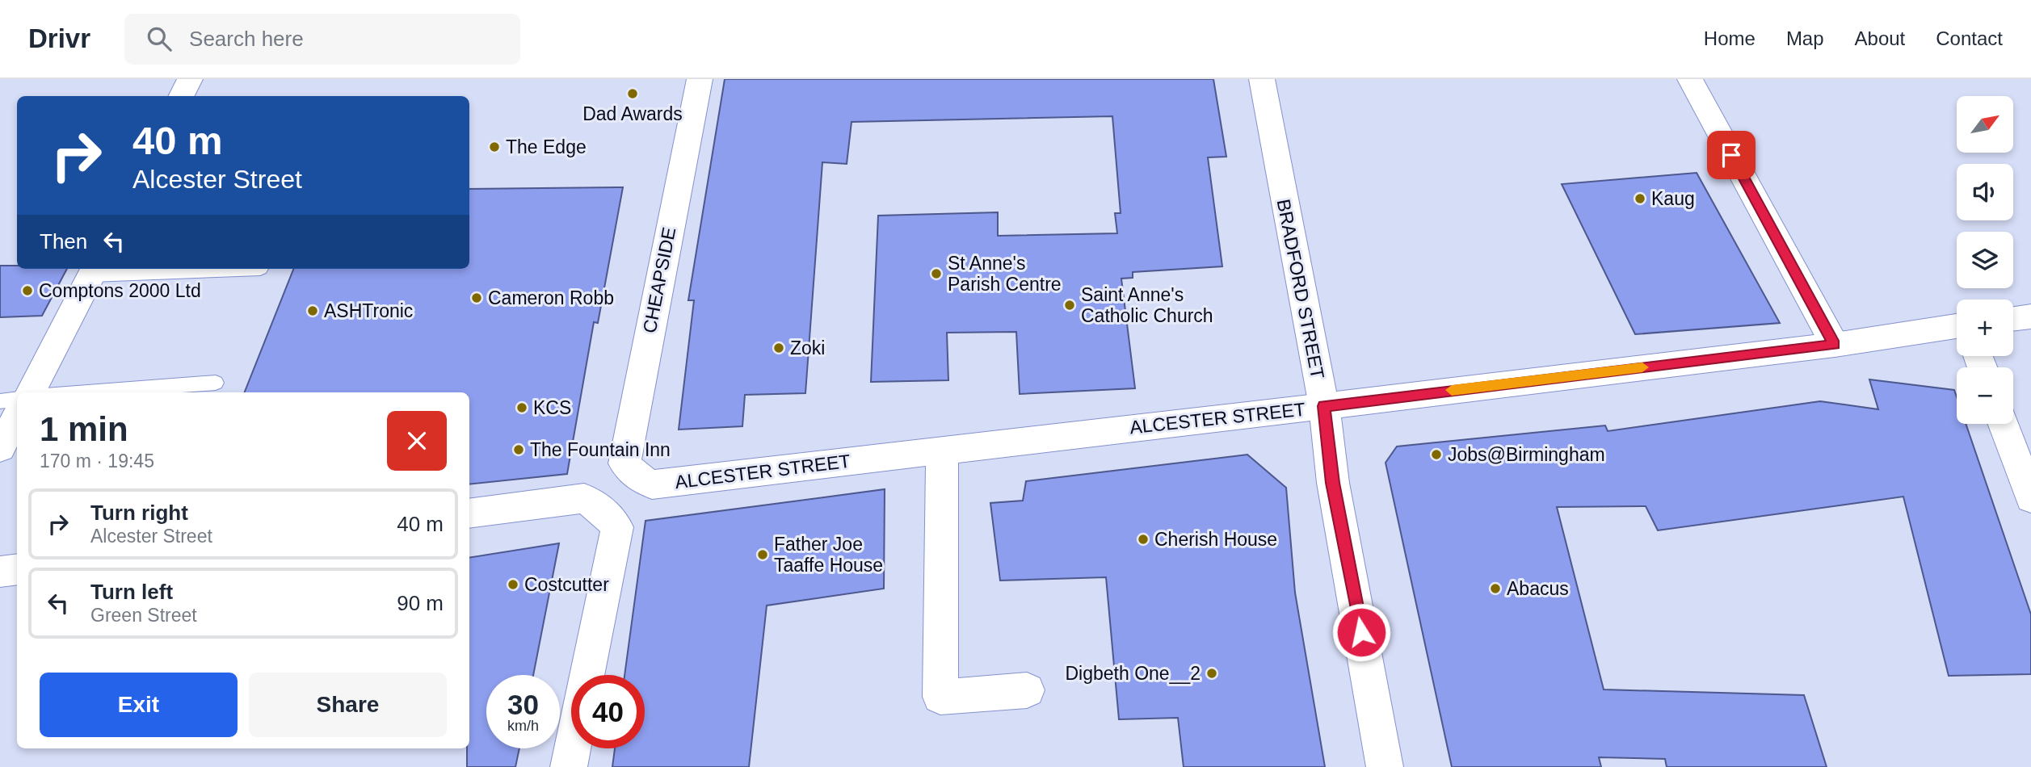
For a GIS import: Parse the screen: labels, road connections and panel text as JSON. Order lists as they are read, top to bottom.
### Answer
{
  "streets": {
    "street": ["CHEAPSIDE", "BRADFORD STREET", "ALCESTER STREET"]
  },
  "crossings": [
    ["CHEAPSIDE", "ALCESTER STREET"],
    ["BRADFORD STREET", "ALCESTER STREET"]
  ],
  "places": [
    "Dad Awards",
    "The Edge",
    "Kaug",
    "St Anne's Parish Centre",
    "Comptons 2000 Ltd",
    "Cameron Robb",
    "Saint Anne's Catholic Church",
    "ASHTronic",
    "Zoki",
    "KCS",
    "The Fountain Inn",
    "Jobs@Birmingham",
    "Cherish House",
    "Father Joe Taaffe House",
    "Costcutter",
    "Abacus",
    "Digbeth One__2"
  ],
  "north": "top right",
  "page": {
    "header": "Drivr",
    "search": "Search here",
    "nav": [
      "Home",
      "Map",
      "About",
      "Contact"
    ],
    "map_buttons": ["+", "−"],
    "turn": ["40 m", "Alcester Street"],
    "then": "Then",
    "heading": ["1 min", "170 m · 19:45"],
    "list": [
      {
        "name": "Turn right",
        "note": "Alcester Street",
        "value": "40 m"
      },
      {
        "name": "Turn left",
        "note": "Green Street",
        "value": "90 m"
      }
    ],
    "buttons": ["Exit", "Share"],
    "speed": "30 km/h",
    "limit": "40"
  }
}
